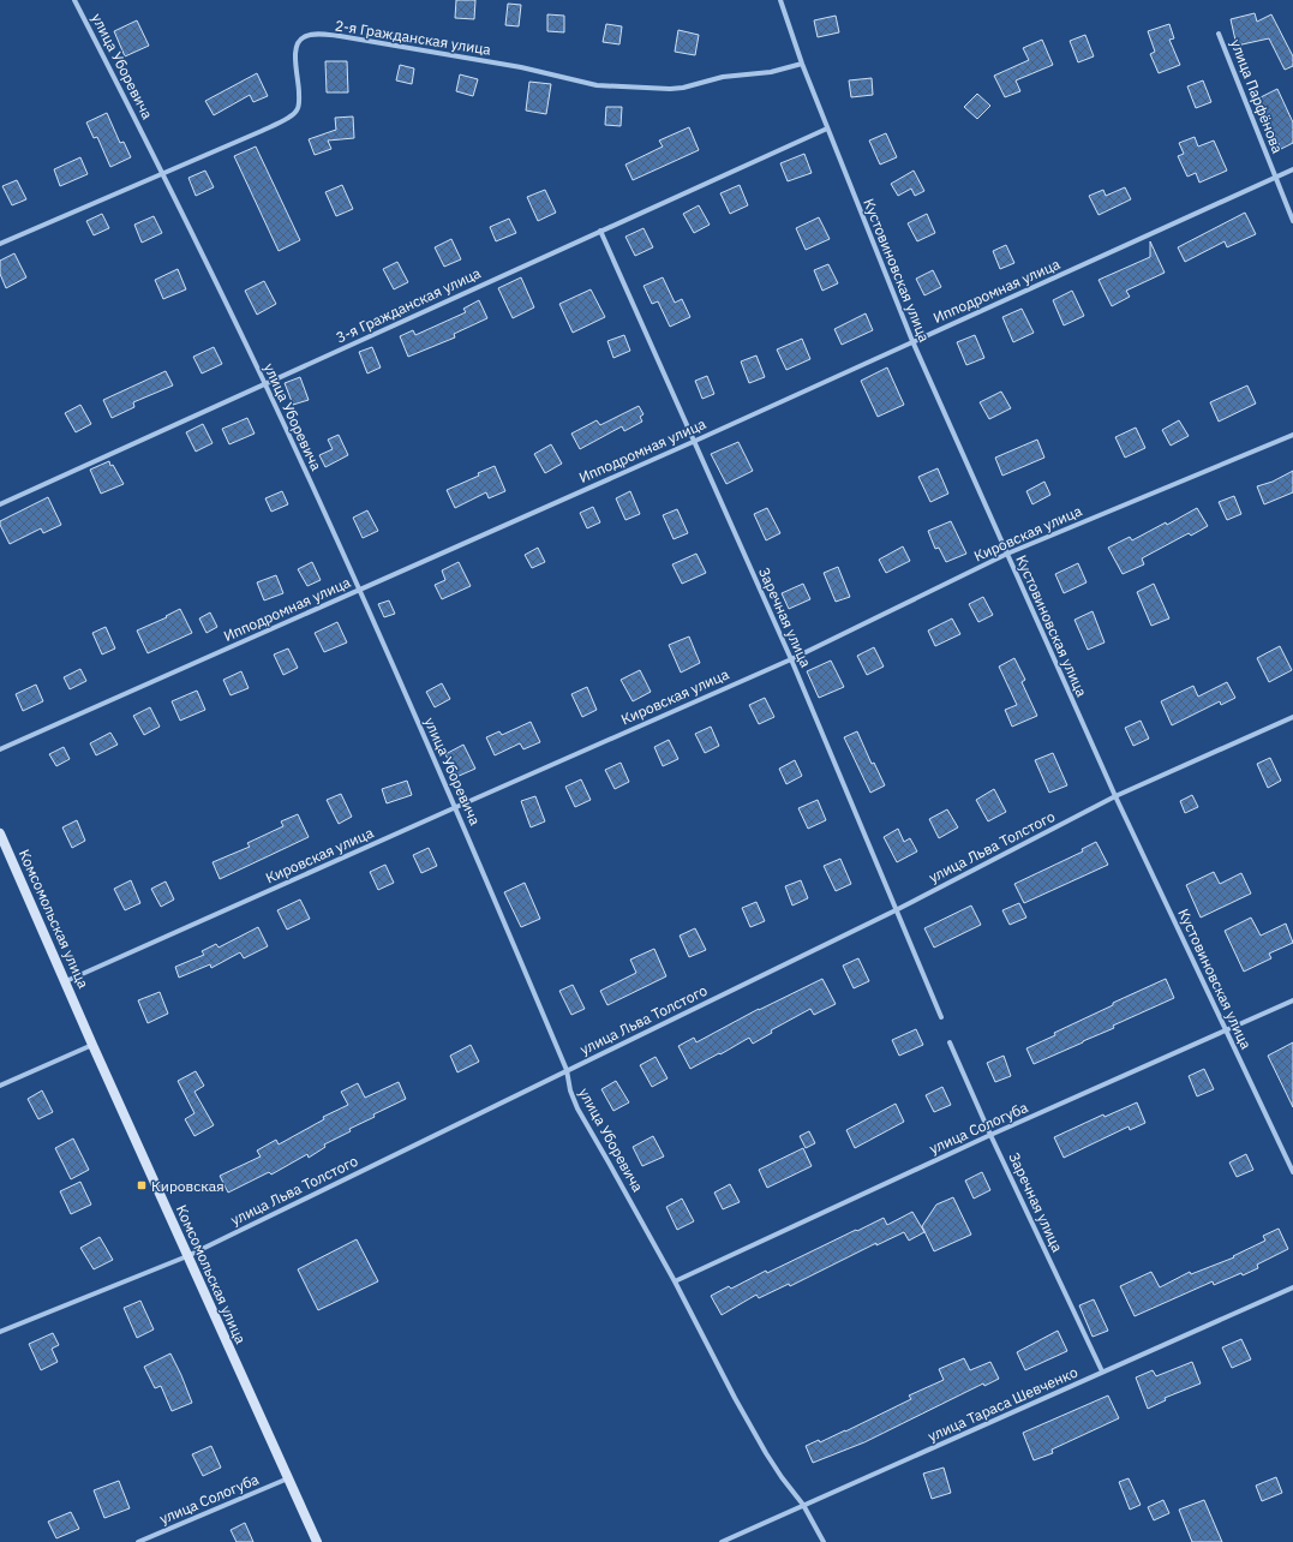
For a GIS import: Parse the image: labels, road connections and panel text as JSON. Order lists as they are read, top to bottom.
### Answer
{
  "streets": {
    "main road": ["Комсомольская улица"],
    "street": [
      "2-я Гражданская улица",
      "улица Уборевича",
      "улица Парфёнова",
      "Кустовиновская улица",
      "Ипподромная улица",
      "3-я Гражданская улица",
      "Кировская улица",
      "Заречная улица",
      "улица Льва Толстого",
      "улица Сологуба",
      "улица Тараса Шевченко"
    ]
  },
  "crossings": [
    ["2-я Гражданская улица", "улица Уборевича"],
    ["2-я Гражданская улица", "Кустовиновская улица"],
    ["улица Уборевича", "Ипподромная улица"],
    ["улица Уборевича", "3-я Гражданская улица"],
    ["улица Уборевича", "Кировская улица"],
    ["улица Уборевича", "улица Льва Толстого"],
    ["улица Уборевича", "улица Сологуба"],
    ["улица Уборевича", "улица Тараса Шевченко"],
    ["улица Парфёнова", "Ипподромная улица"],
    ["Кустовиновская улица", "Ипподромная улица"],
    ["Кустовиновская улица", "3-я Гражданская улица"],
    ["Кустовиновская улица", "Кировская улица"],
    ["Кустовиновская улица", "улица Льва Толстого"],
    ["Кустовиновская улица", "улица Сологуба"],
    ["Ипподромная улица", "Заречная улица"],
    ["3-я Гражданская улица", "Заречная улица"],
    ["Кировская улица", "Заречная улица"],
    ["Кировская улица", "Комсомольская улица"],
    ["Заречная улица", "улица Льва Толстого"],
    ["Заречная улица", "улица Сологуба"],
    ["Заречная улица", "улица Тараса Шевченко"],
    ["улица Льва Толстого", "Комсомольская улица"],
    ["Комсомольская улица", "улица Сологуба"]
  ],
  "places": {
    "transit": ["Кировская"]
  }
}
